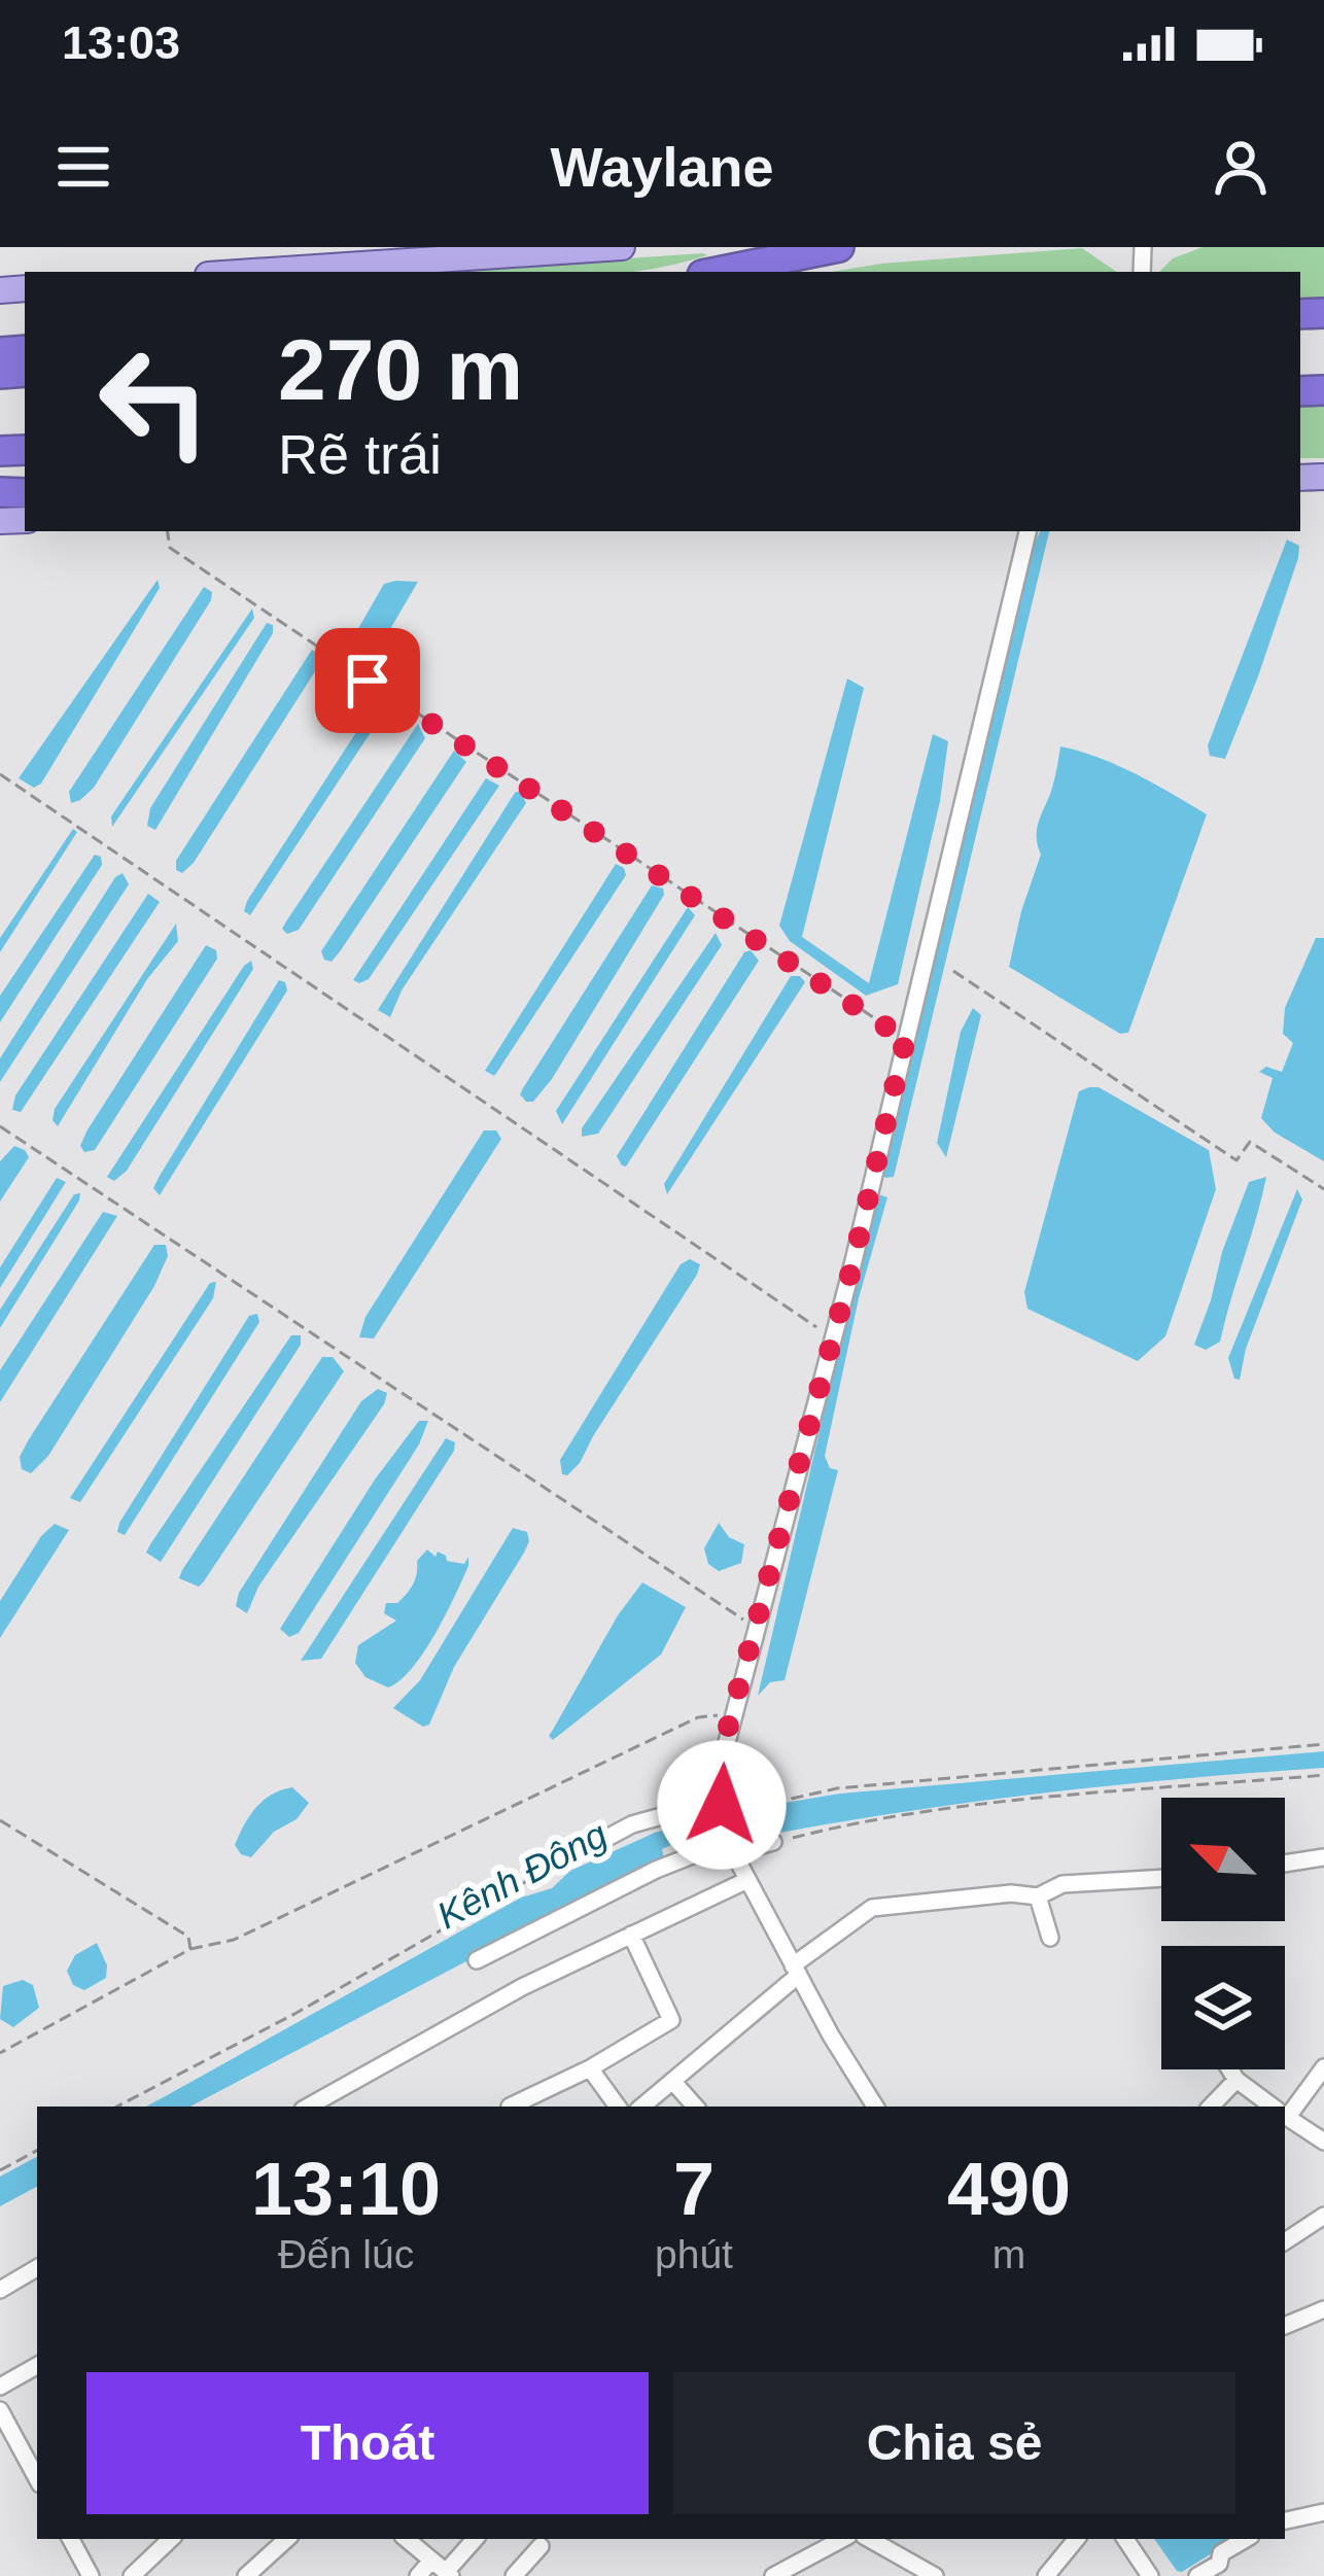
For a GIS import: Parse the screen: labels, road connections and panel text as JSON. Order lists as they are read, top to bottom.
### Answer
{
  "water": ["Kênh Đông"],
  "north": "top left",
  "page": {
    "status": "13:03",
    "header": "Waylane",
    "turn": ["270 m", "Rẽ trái"],
    "eta": [
      "13:10",
      "Đến lúc",
      "7",
      "phút",
      "490",
      "m"
    ],
    "buttons": ["Thoát", "Chia sẻ"]
  }
}
